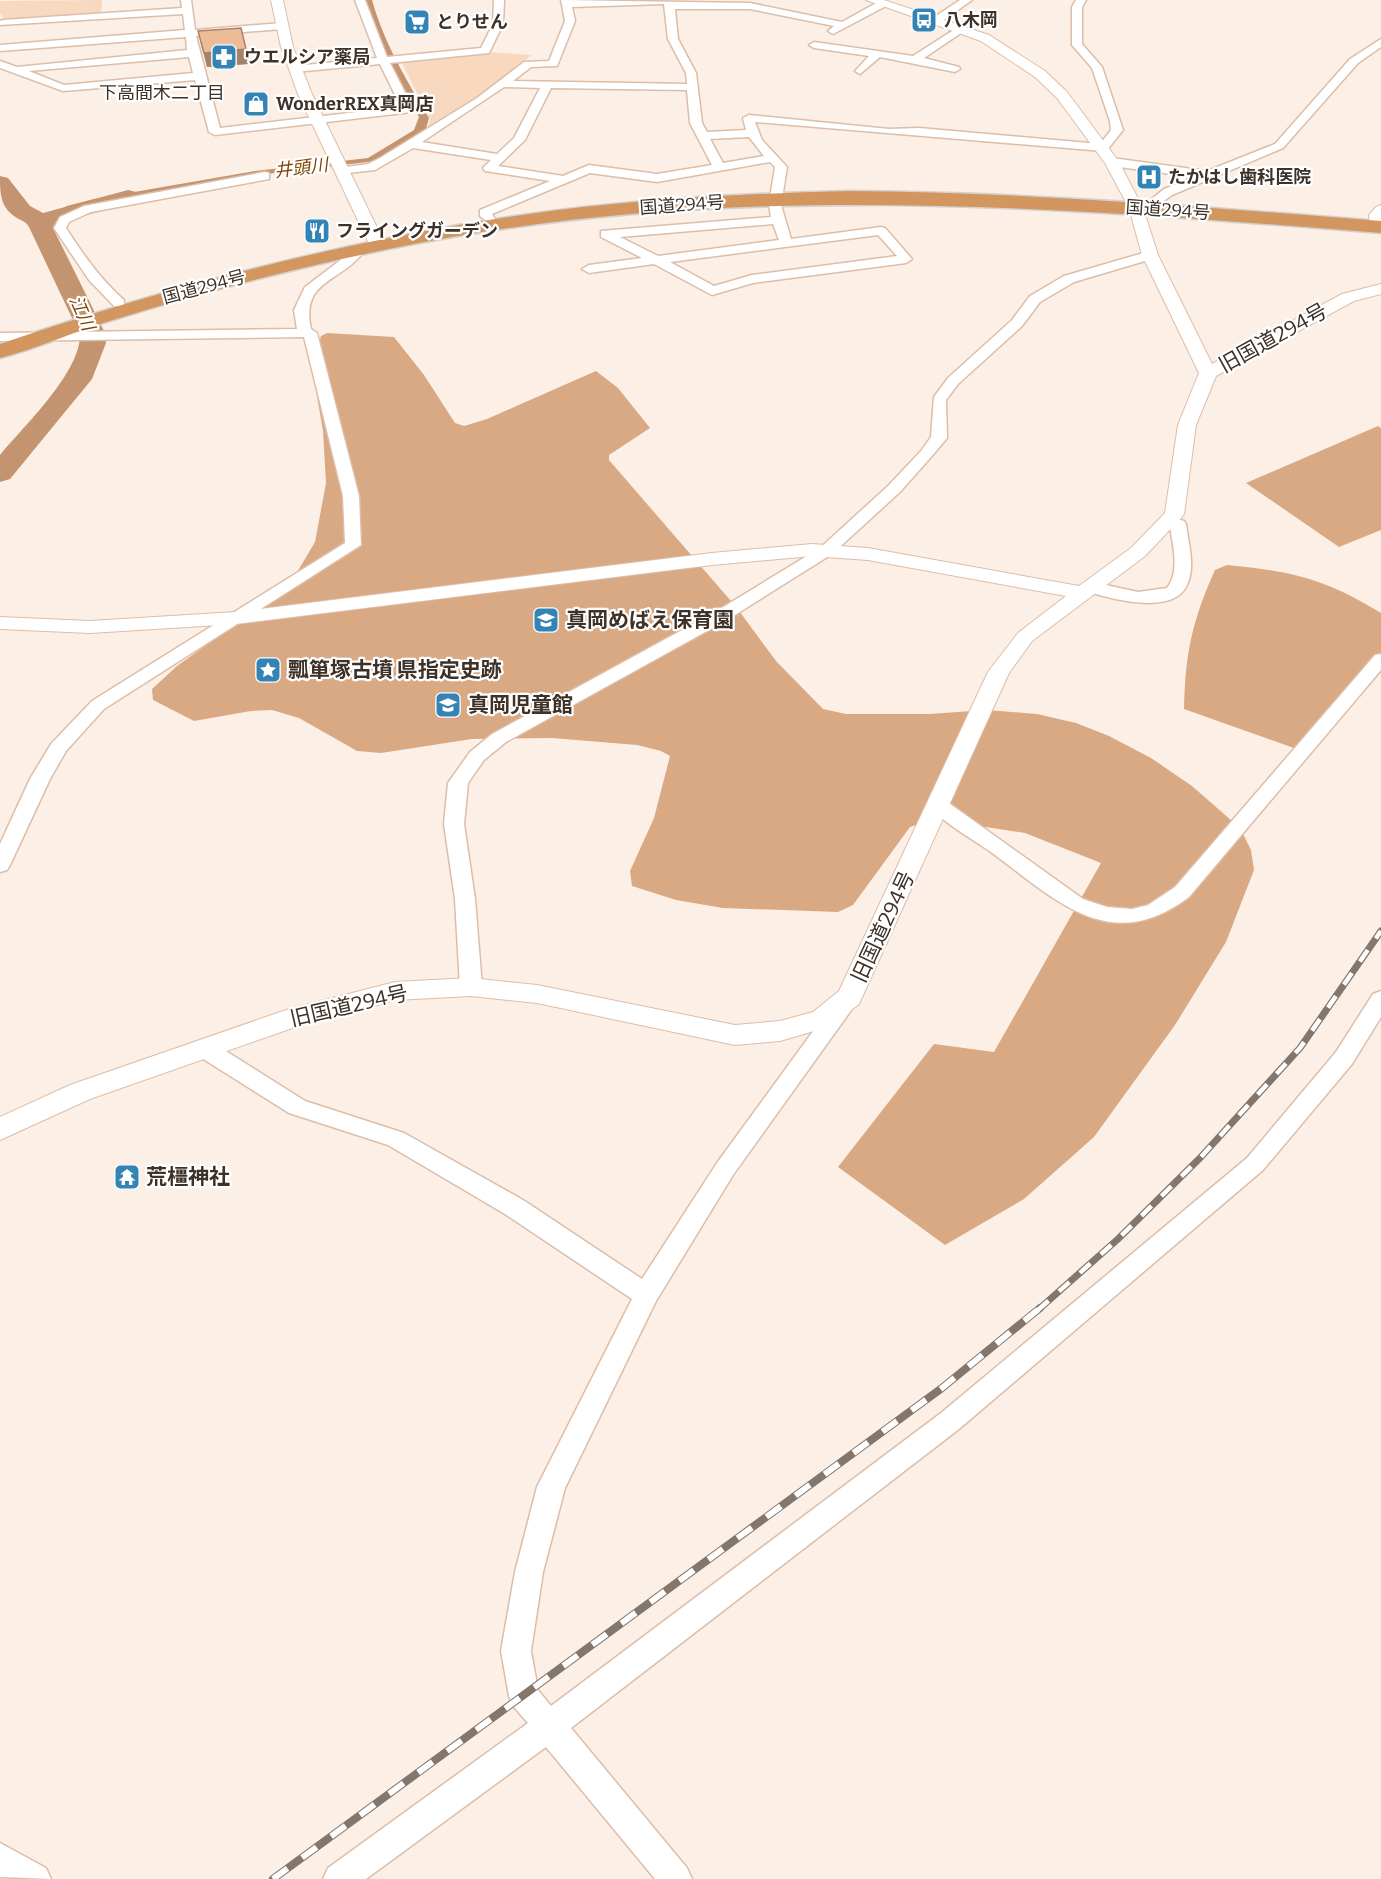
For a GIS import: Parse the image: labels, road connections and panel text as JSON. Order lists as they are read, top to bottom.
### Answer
{
  "streets": {
    "highway": ["国道294号"],
    "street": ["旧国道294号"]
  },
  "districts": ["下高間木二丁目"],
  "water": ["井頭川", "江川"],
  "places": {
    "bus stop": ["八木岡"],
    "supermarket": ["とりせん"],
    "pharmacy": ["ウエルシア薬局"],
    "shop": ["WonderREX真岡店"],
    "hospital": ["たかはし歯科医院"],
    "restaurant": ["フライングガーデン"],
    "school or university": ["真岡めばえ保育園", "真岡児童館"],
    "place": ["瓢箪塚古墳 県指定史跡"],
    "temple": ["荒橿神社"]
  }
}
